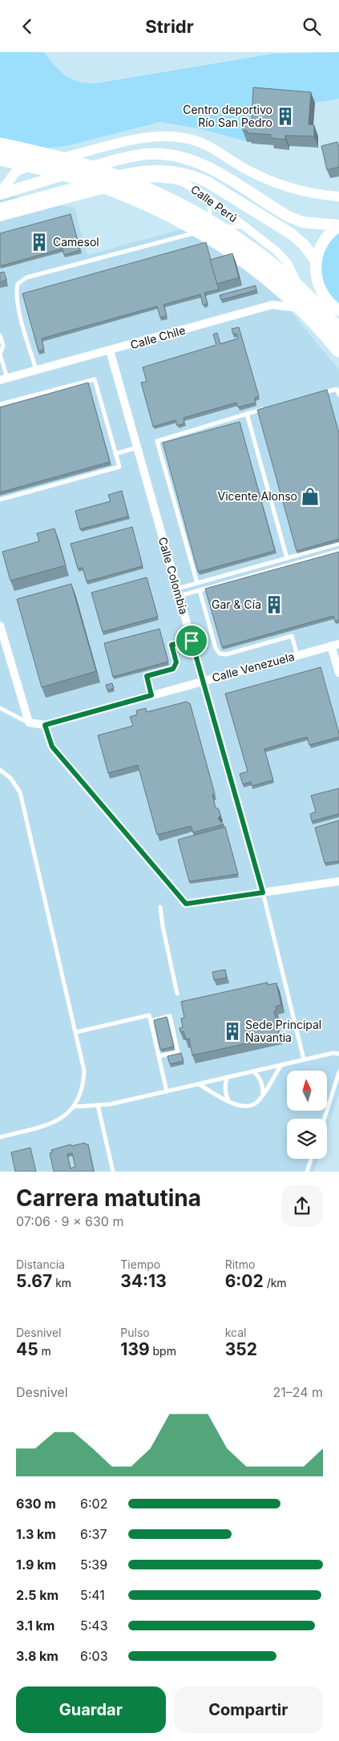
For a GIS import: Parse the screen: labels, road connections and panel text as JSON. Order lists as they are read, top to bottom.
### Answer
{
  "streets": {
    "main road": ["Calle Perú"],
    "street": ["Calle Chile", "Calle Colombia", "Calle Venezuela"]
  },
  "crossings": [
    ["Calle Perú", "Calle Chile"],
    ["Calle Chile", "Calle Colombia"],
    ["Calle Colombia", "Calle Venezuela"]
  ],
  "places": {
    "building": [
      "Centro deportivo Río San Pedro",
      "Camesol",
      "Gar & Cía",
      "Sede Principal Navantia"
    ],
    "shop": ["Vicente Alonso"]
  },
  "north": "top",
  "page": {
    "header": "Stridr",
    "heading": ["Carrera matutina", "07:06 · 9 × 630 m"],
    "stats": [
      ["Distancia", "5.67 km"],
      ["Tiempo", "34:13"],
      ["Ritmo", "6:02 /km"],
      ["Desnivel", "45 m"],
      ["Pulso", "139 bpm"],
      ["kcal", "352"]
    ],
    "chart": ["Desnivel", "21–24 m"],
    "list": [
      {
        "name": "630 m",
        "note": "6:02"
      },
      {
        "name": "1.3 km",
        "note": "6:37"
      },
      {
        "name": "1.9 km",
        "note": "5:39"
      },
      {
        "name": "2.5 km",
        "note": "5:41"
      },
      {
        "name": "3.1 km",
        "note": "5:43"
      },
      {
        "name": "3.8 km",
        "note": "6:03"
      }
    ],
    "buttons": ["Guardar", "Compartir"]
  }
}
